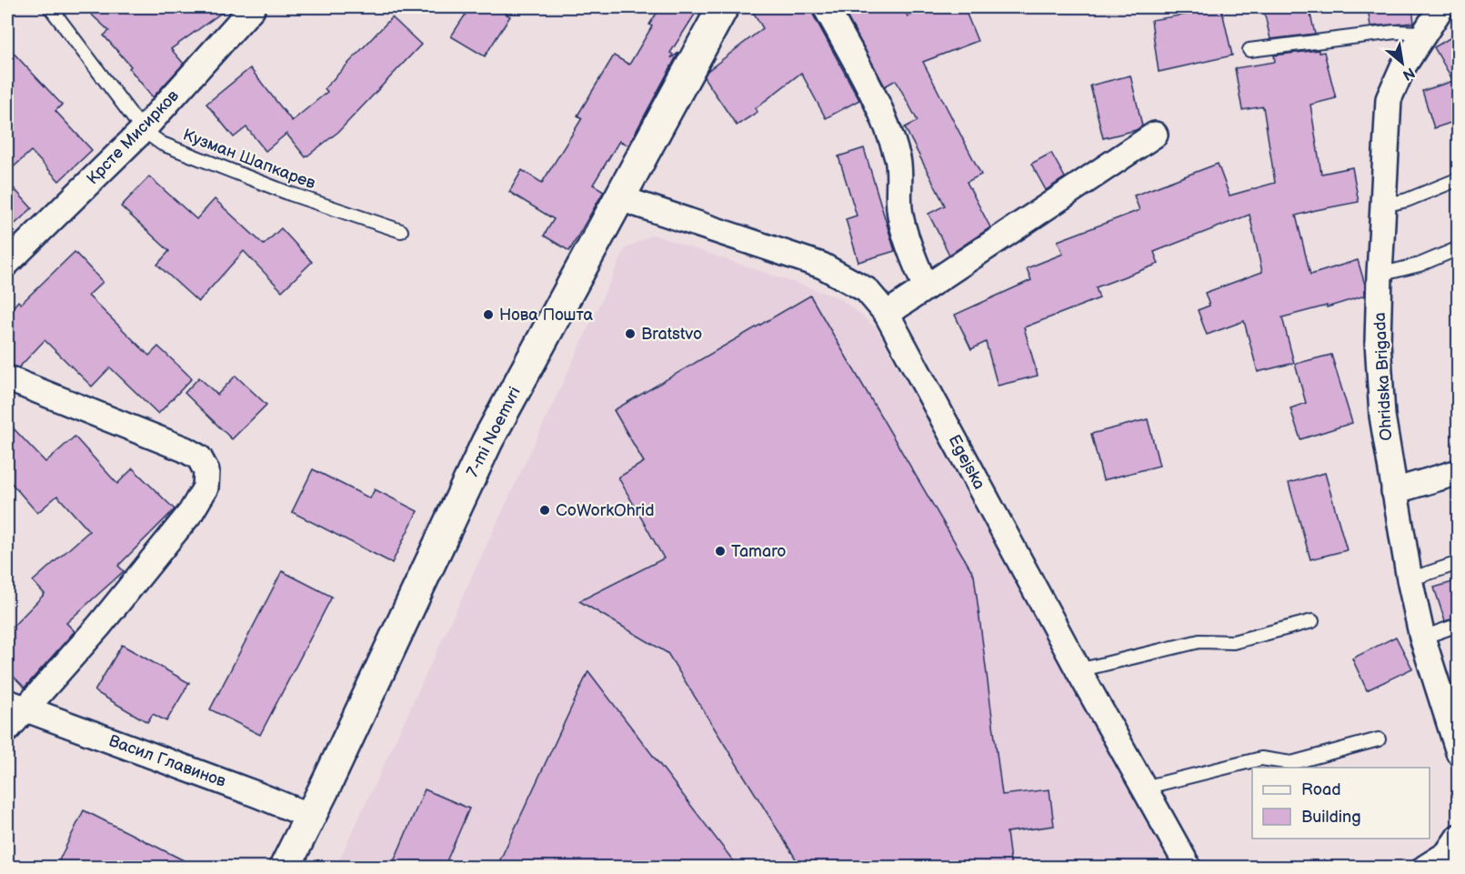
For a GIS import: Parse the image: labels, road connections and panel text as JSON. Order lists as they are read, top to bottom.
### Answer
{
  "streets": {
    "street": [
      "Крсте Мисирков",
      "Ohridska Brigada",
      "7-mi Noemvri",
      "Egejska",
      "Васил Главинов"
    ],
    "lane": ["Кузман Шапкарев"]
  },
  "crossings": [
    ["Крсте Мисирков", "Кузман Шапкарев"],
    ["7-mi Noemvri", "Egejska"],
    ["7-mi Noemvri", "Васил Главинов"]
  ],
  "places": [
    "Нова Пошта",
    "Bratstvo",
    "CoWorkOhrid",
    "Tamaro"
  ],
  "legend": ["Road", "Building"],
  "north": "bottom right"
}
